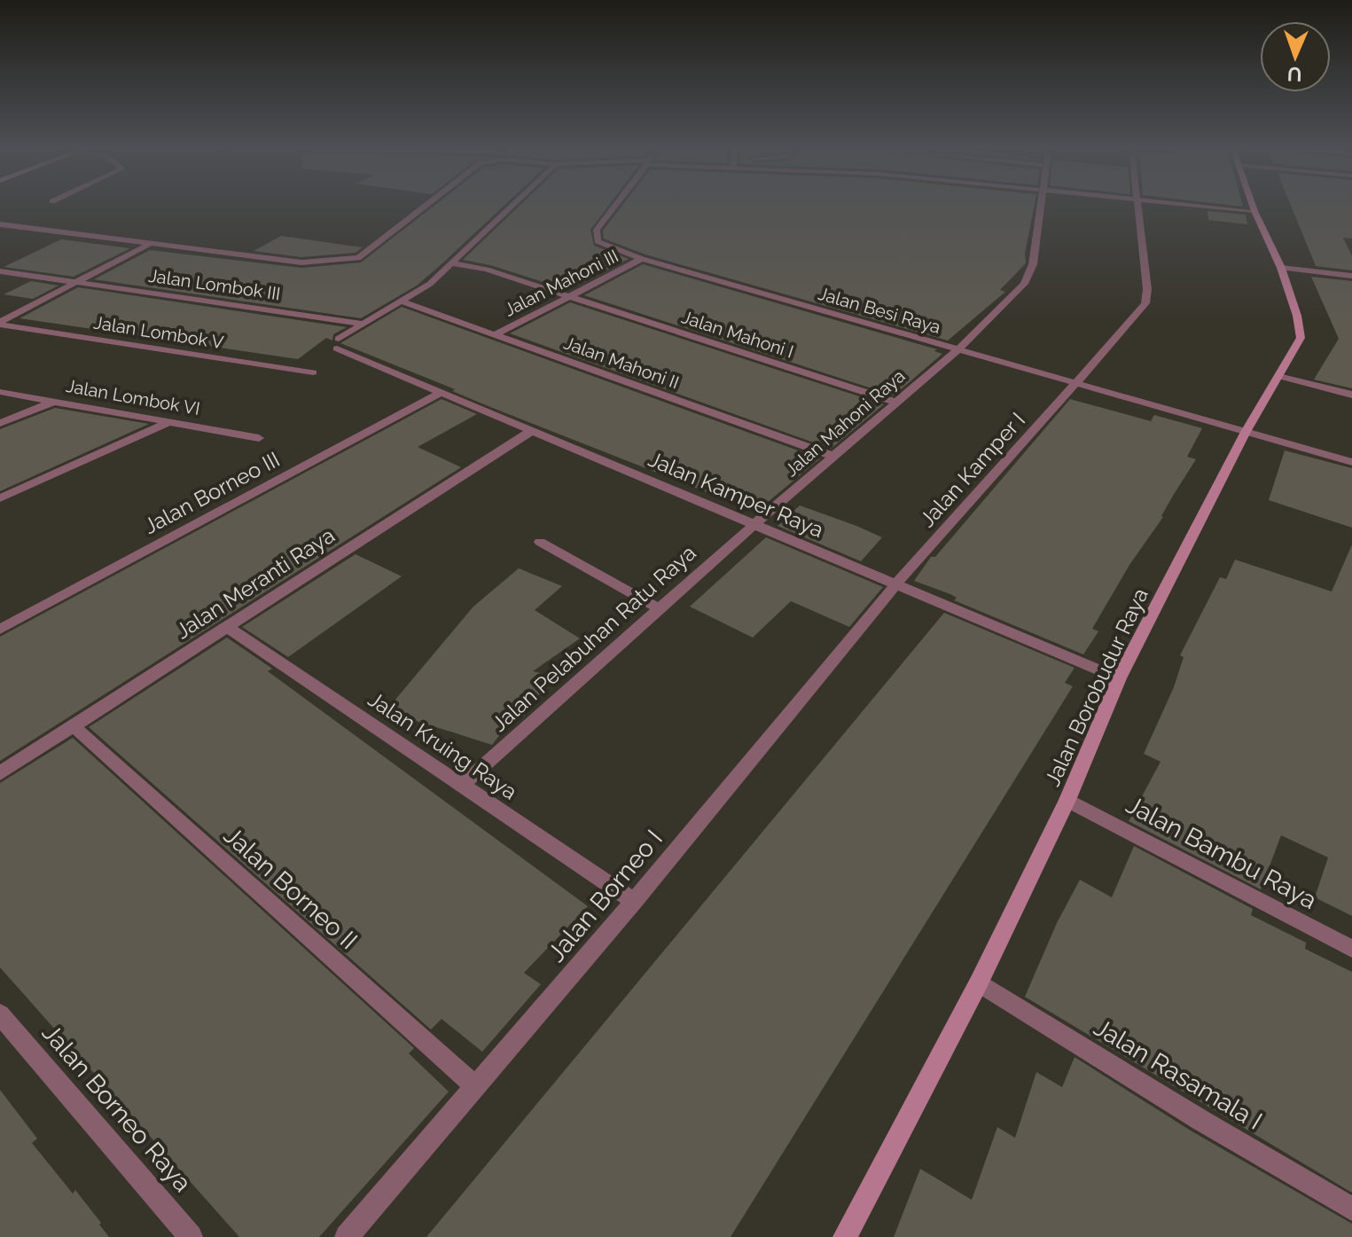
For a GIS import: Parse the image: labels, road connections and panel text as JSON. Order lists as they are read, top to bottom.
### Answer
{
  "streets": {
    "street": [
      "Jalan Mahoni III",
      "Jalan Lombok III",
      "Jalan Besi Raya",
      "Jalan Lombok V",
      "Jalan Mahoni I",
      "Jalan Mahoni II",
      "Jalan Lombok VI",
      "Jalan Mahoni Raya",
      "Jalan Kamper I",
      "Jalan Borneo III",
      "Jalan Kamper Raya",
      "Jalan Meranti Raya",
      "Jalan Pelabuhan Ratu Raya",
      "Jalan Borobudur Raya",
      "Jalan Kruing Raya",
      "Jalan Bambu Raya",
      "Jalan Borneo II",
      "Jalan Borneo I",
      "Jalan Rasamala I",
      "Jalan Borneo Raya"
    ]
  },
  "crossings": [
    ["Jalan Mahoni III", "Jalan Besi Raya"],
    ["Jalan Mahoni III", "Jalan Mahoni I"],
    ["Jalan Mahoni III", "Jalan Mahoni II"],
    ["Jalan Lombok III", "Jalan Kamper Raya"],
    ["Jalan Besi Raya", "Jalan Mahoni Raya"],
    ["Jalan Besi Raya", "Jalan Kamper I"],
    ["Jalan Besi Raya", "Jalan Borobudur Raya"],
    ["Jalan Mahoni I", "Jalan Mahoni Raya"],
    ["Jalan Mahoni II", "Jalan Mahoni Raya"],
    ["Jalan Mahoni Raya", "Jalan Kamper Raya"],
    ["Jalan Mahoni Raya", "Jalan Pelabuhan Ratu Raya"],
    ["Jalan Kamper I", "Jalan Kamper Raya"],
    ["Jalan Kamper I", "Jalan Borneo I"],
    ["Jalan Borneo III", "Jalan Kamper Raya"],
    ["Jalan Kamper Raya", "Jalan Meranti Raya"],
    ["Jalan Kamper Raya", "Jalan Pelabuhan Ratu Raya"],
    ["Jalan Kamper Raya", "Jalan Borobudur Raya"],
    ["Jalan Kamper Raya", "Jalan Borneo I"],
    ["Jalan Meranti Raya", "Jalan Kruing Raya"],
    ["Jalan Meranti Raya", "Jalan Borneo II"],
    ["Jalan Pelabuhan Ratu Raya", "Jalan Kruing Raya"],
    ["Jalan Borobudur Raya", "Jalan Bambu Raya"],
    ["Jalan Borobudur Raya", "Jalan Rasamala I"],
    ["Jalan Kruing Raya", "Jalan Borneo I"],
    ["Jalan Borneo II", "Jalan Borneo I"]
  ],
  "north": "bottom"
}
